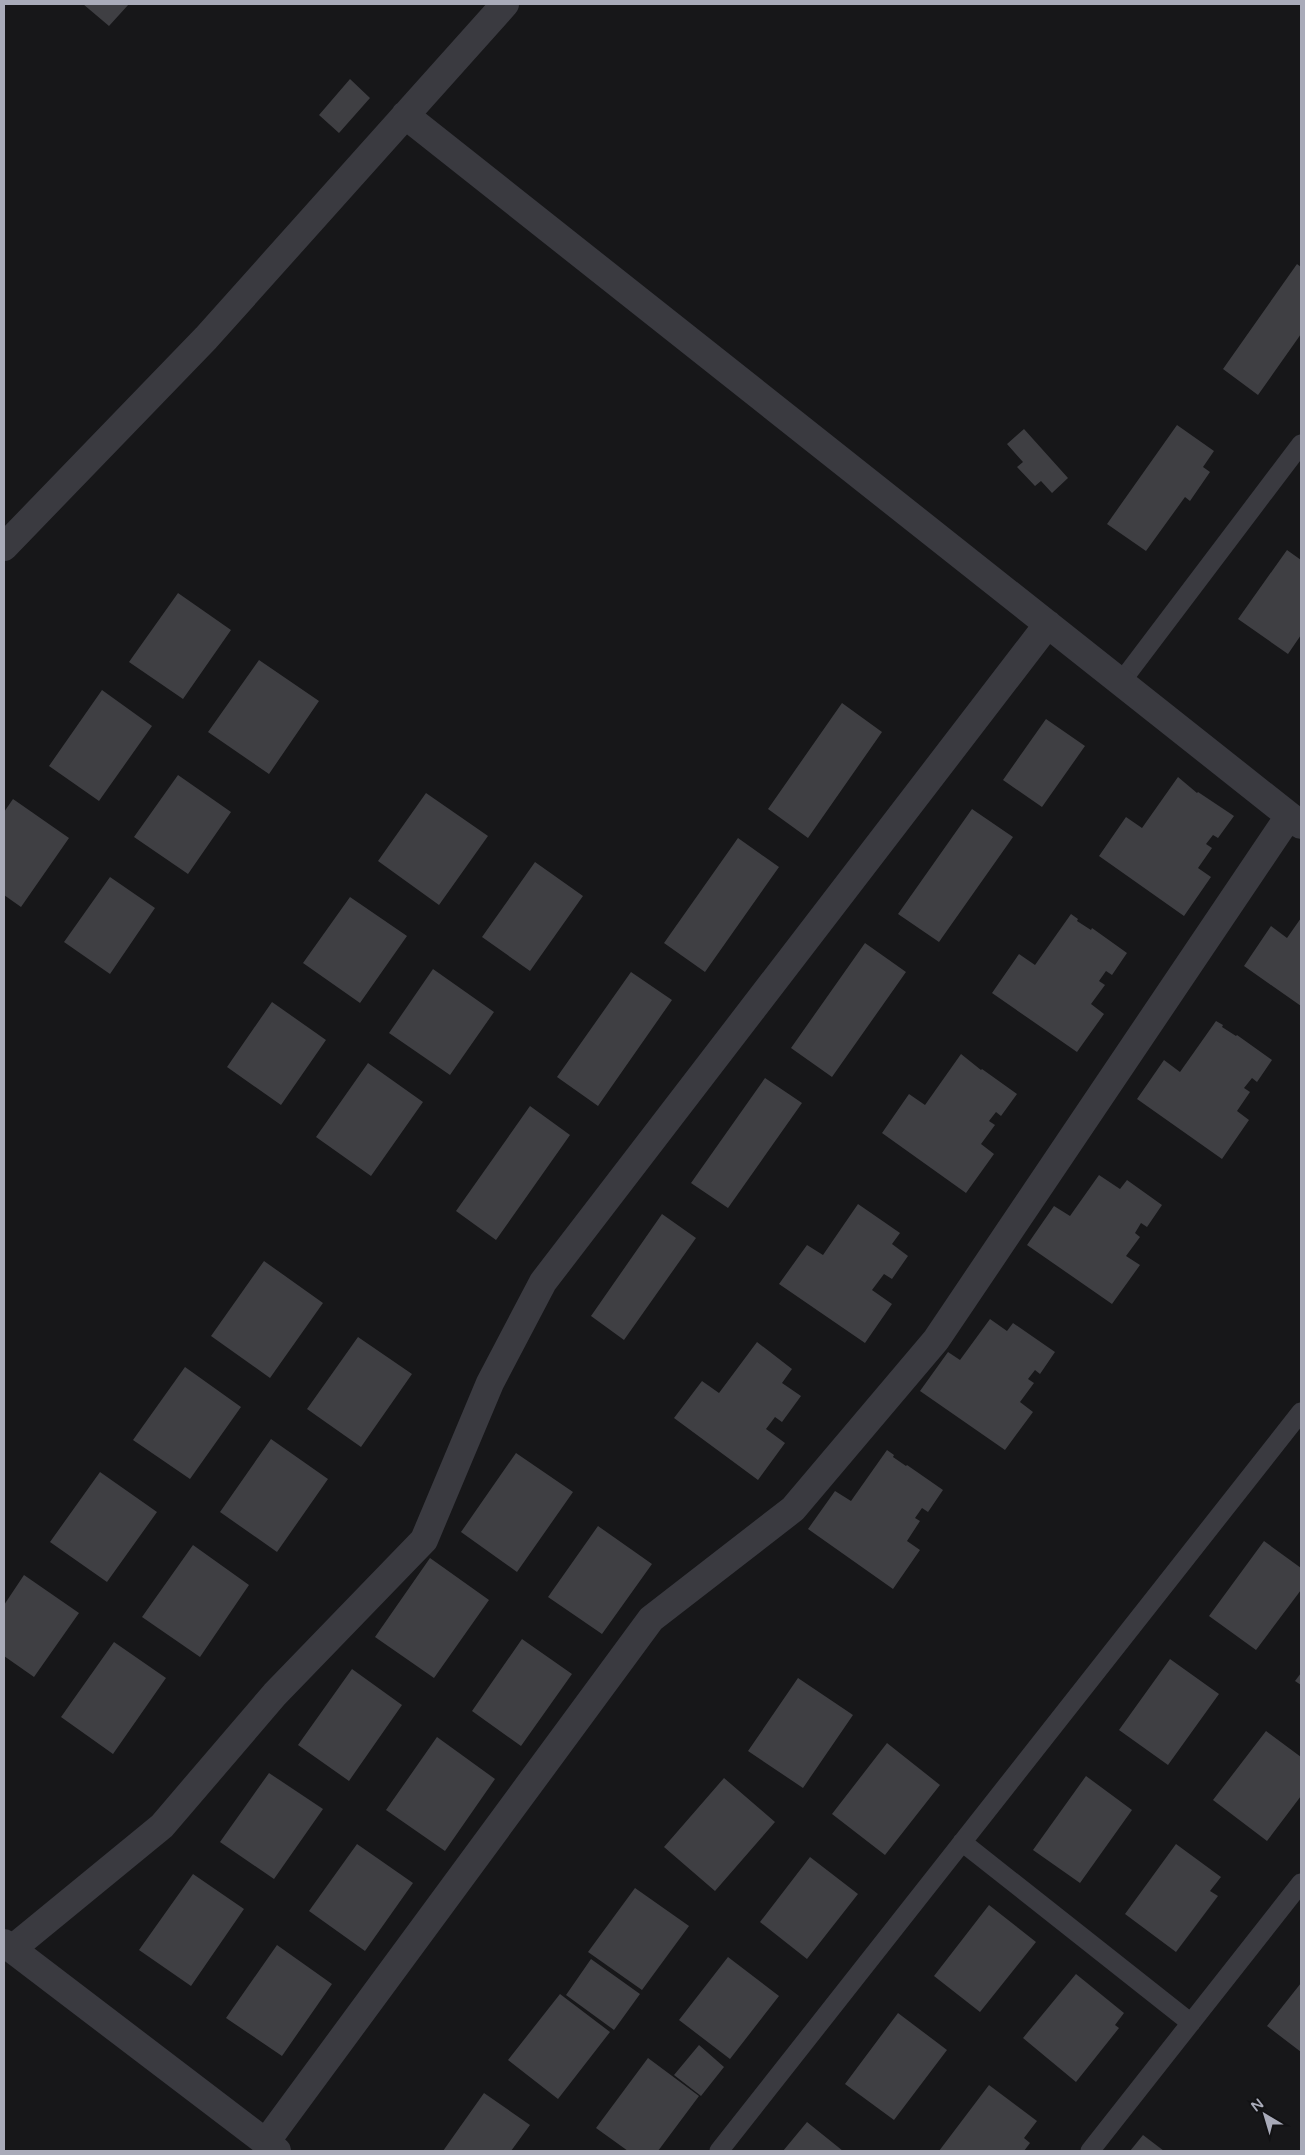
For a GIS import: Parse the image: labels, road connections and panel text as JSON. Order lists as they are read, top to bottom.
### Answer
{
  "north": "top left"
}
